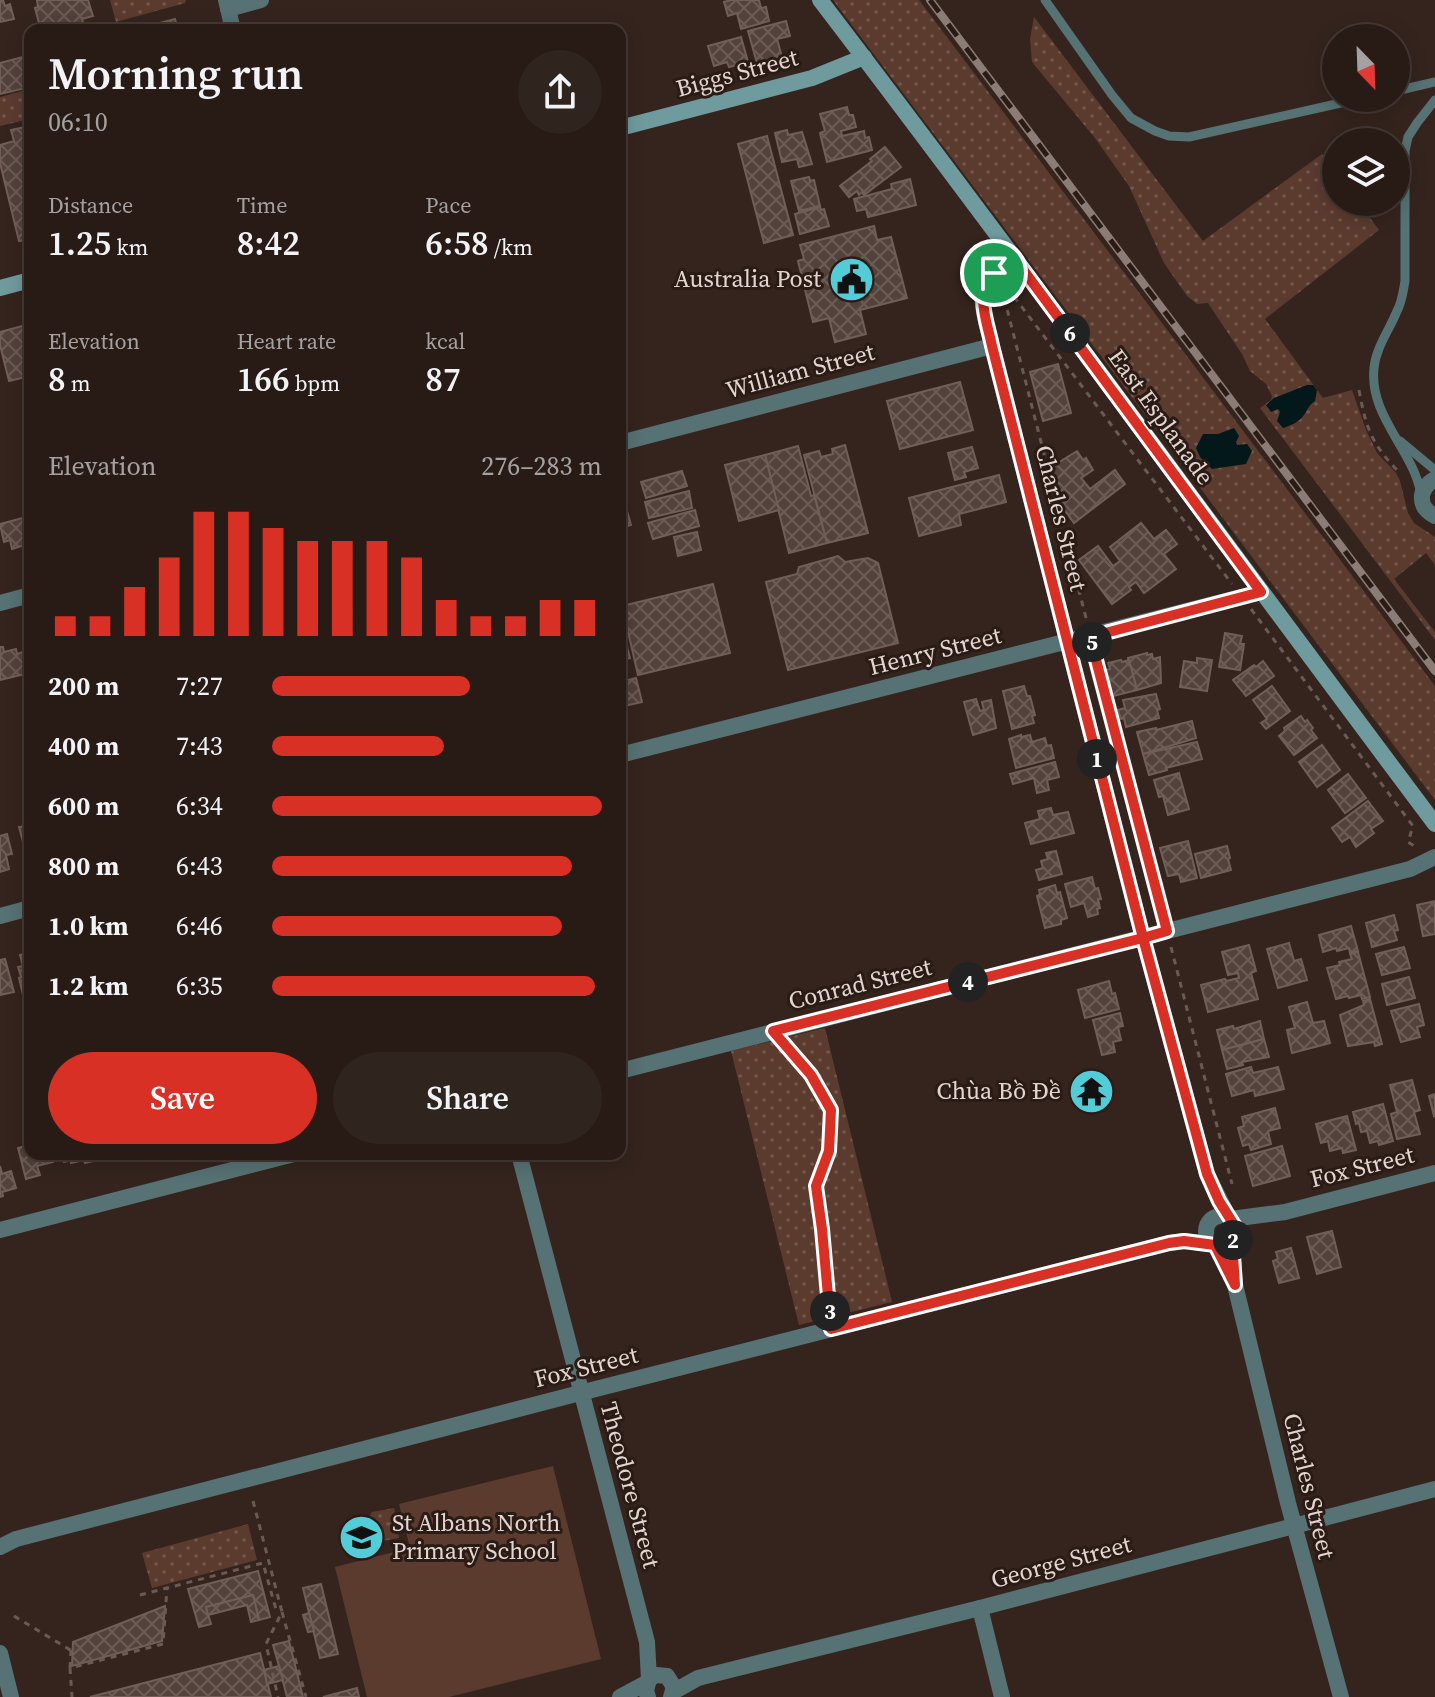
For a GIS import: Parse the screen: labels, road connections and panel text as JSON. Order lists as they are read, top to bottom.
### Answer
{
  "streets": {
    "street": [
      "Biggs Street",
      "William Street",
      "East Esplanade",
      "Charles Street",
      "Henry Street",
      "Conrad Street",
      "Fox Street",
      "Theodore Street",
      "George Street"
    ]
  },
  "crossings": [
    ["Biggs Street", "East Esplanade"],
    ["William Street", "Charles Street"],
    ["East Esplanade", "Charles Street"],
    ["East Esplanade", "Henry Street"],
    ["Charles Street", "Henry Street"],
    ["Charles Street", "Conrad Street"],
    ["Charles Street", "Fox Street"],
    ["Charles Street", "George Street"],
    ["Fox Street", "Theodore Street"],
    ["Theodore Street", "George Street"]
  ],
  "places": {
    "public building": ["Australia Post"],
    "temple": ["Chùa Bồ Đề"],
    "school or university": ["St Albans North Primary School"]
  },
  "north": "bottom right",
  "page": {
    "heading": ["Morning run", "06:10"],
    "stats": [
      ["Distance", "1.25 km"],
      ["Time", "8:42"],
      ["Pace", "6:58 /km"],
      ["Elevation", "8 m"],
      ["Heart rate", "166 bpm"],
      ["kcal", "87"]
    ],
    "pins": [
      "6",
      "5",
      "1",
      "4",
      "2",
      "3"
    ],
    "chart": ["Elevation", "276–283 m"],
    "list": [
      {
        "name": "200 m",
        "note": "7:27"
      },
      {
        "name": "400 m",
        "note": "7:43"
      },
      {
        "name": "600 m",
        "note": "6:34"
      },
      {
        "name": "800 m",
        "note": "6:43"
      },
      {
        "name": "1.0 km",
        "note": "6:46"
      },
      {
        "name": "1.2 km",
        "note": "6:35"
      }
    ],
    "buttons": ["Save", "Share"]
  }
}
